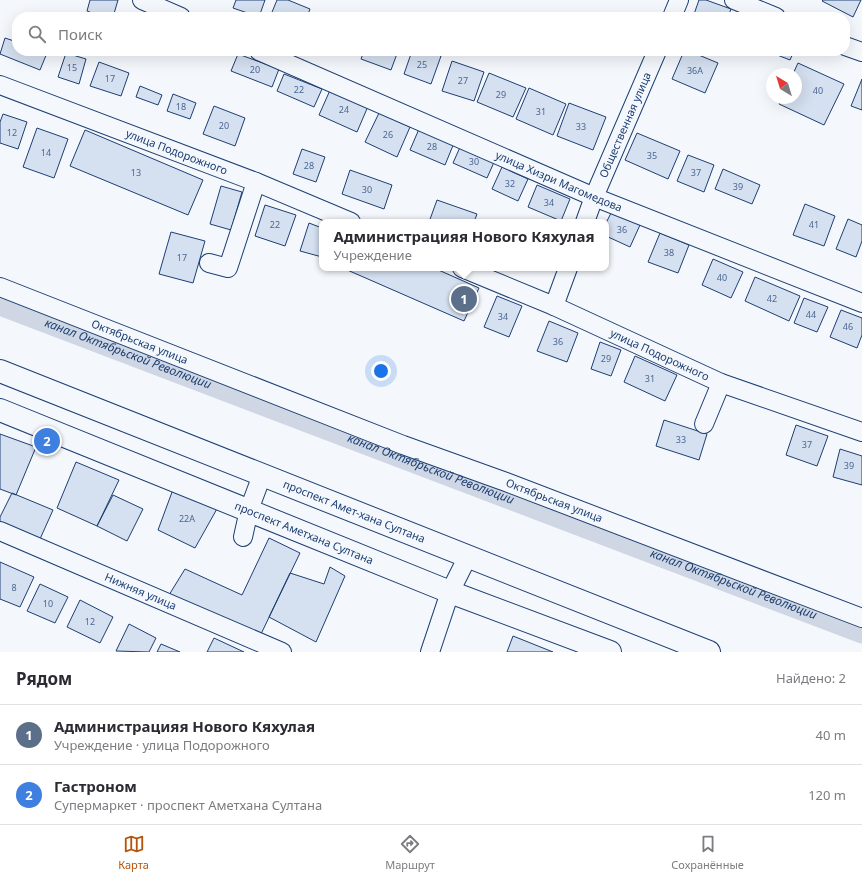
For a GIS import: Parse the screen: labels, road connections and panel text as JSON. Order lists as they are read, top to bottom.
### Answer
{
  "streets": {
    "main road": ["проспект Амет-хана Султана", "проспект Аметхана Султана"],
    "street": [
      "Общественная улица",
      "улица Подорожного",
      "улица Хизри Магомедова",
      "Октябрьская улица",
      "Нижняя улица"
    ]
  },
  "crossings": [
    ["Общественная улица", "улица Хизри Магомедова"]
  ],
  "water": ["канал Октябрьской Революции"],
  "house_numbers": [
    "25",
    "15",
    "20",
    "36А",
    "17",
    "27",
    "22",
    "40",
    "29",
    "18",
    "24",
    "31",
    "20",
    "33",
    "12",
    "26",
    "28",
    "14",
    "35",
    "30",
    "28",
    "13",
    "37",
    "32",
    "39",
    "30",
    "34",
    "22",
    "41",
    "36",
    "38",
    "17",
    "40",
    "42",
    "44",
    "34",
    "46",
    "36",
    "29",
    "31",
    "33",
    "37",
    "39",
    "22А",
    "8",
    "10",
    "12"
  ],
  "north": "top left",
  "page": {
    "search": "Поиск",
    "popup": ["Администрацияя Нового Кяхулая", "Учреждение"],
    "pins": ["1", "2"],
    "heading": ["Рядом", "Найдено: 2"],
    "list": [
      {
        "mark": "1",
        "name": "Администрацияя Нового Кяхулая",
        "note": "Учреждение · улица Подорожного",
        "value": "40 m"
      },
      {
        "mark": "2",
        "name": "Гастроном",
        "note": "Супермаркет · проспект Аметхана Султана",
        "value": "120 m"
      }
    ],
    "nav": ["Карта", "Маршрут", "Сохранённые"]
  }
}
